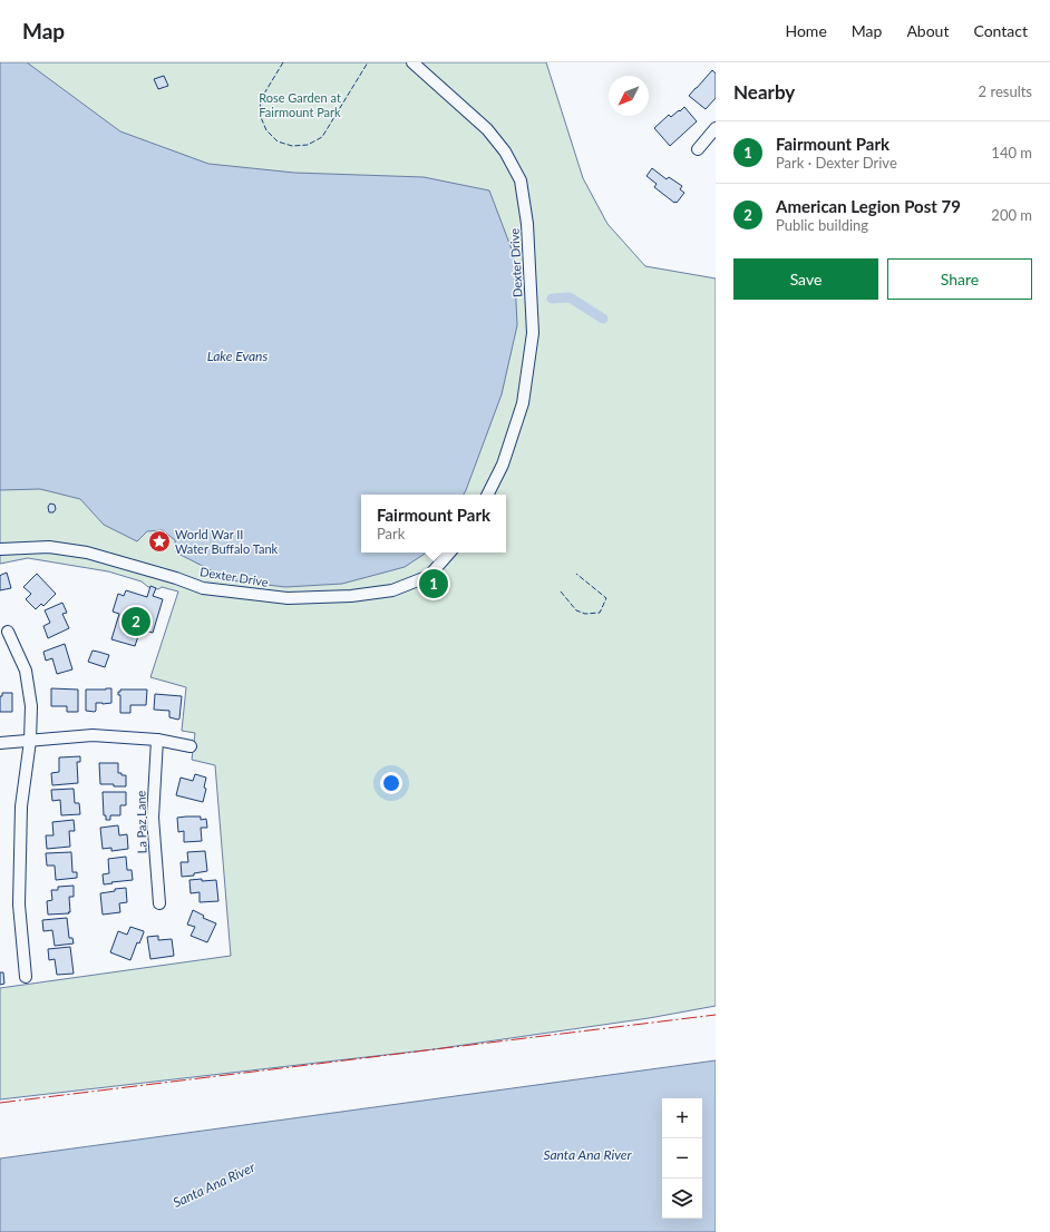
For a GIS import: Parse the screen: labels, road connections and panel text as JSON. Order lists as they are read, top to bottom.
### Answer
{
  "streets": {
    "street": ["Dexter Drive", "La Paz Lane"]
  },
  "water": ["Lake Evans", "Santa Ana River"],
  "parks": ["Rose Garden at Fairmount Park"],
  "places": {
    "place": ["World War II Water Buffalo Tank"]
  },
  "north": "bottom left",
  "page": {
    "header": "Map",
    "nav": [
      "Home",
      "Map",
      "About",
      "Contact"
    ],
    "heading": ["Nearby", "2 results"],
    "list": [
      {
        "mark": "1",
        "name": "Fairmount Park",
        "note": "Park · Dexter Drive",
        "value": "140 m"
      },
      {
        "mark": "2",
        "name": "American Legion Post 79",
        "note": "Public building",
        "value": "200 m"
      }
    ],
    "buttons": ["Save", "Share"],
    "popup": ["Fairmount Park", "Park"],
    "pins": ["1", "2"],
    "map_buttons": ["+", "−"]
  }
}
